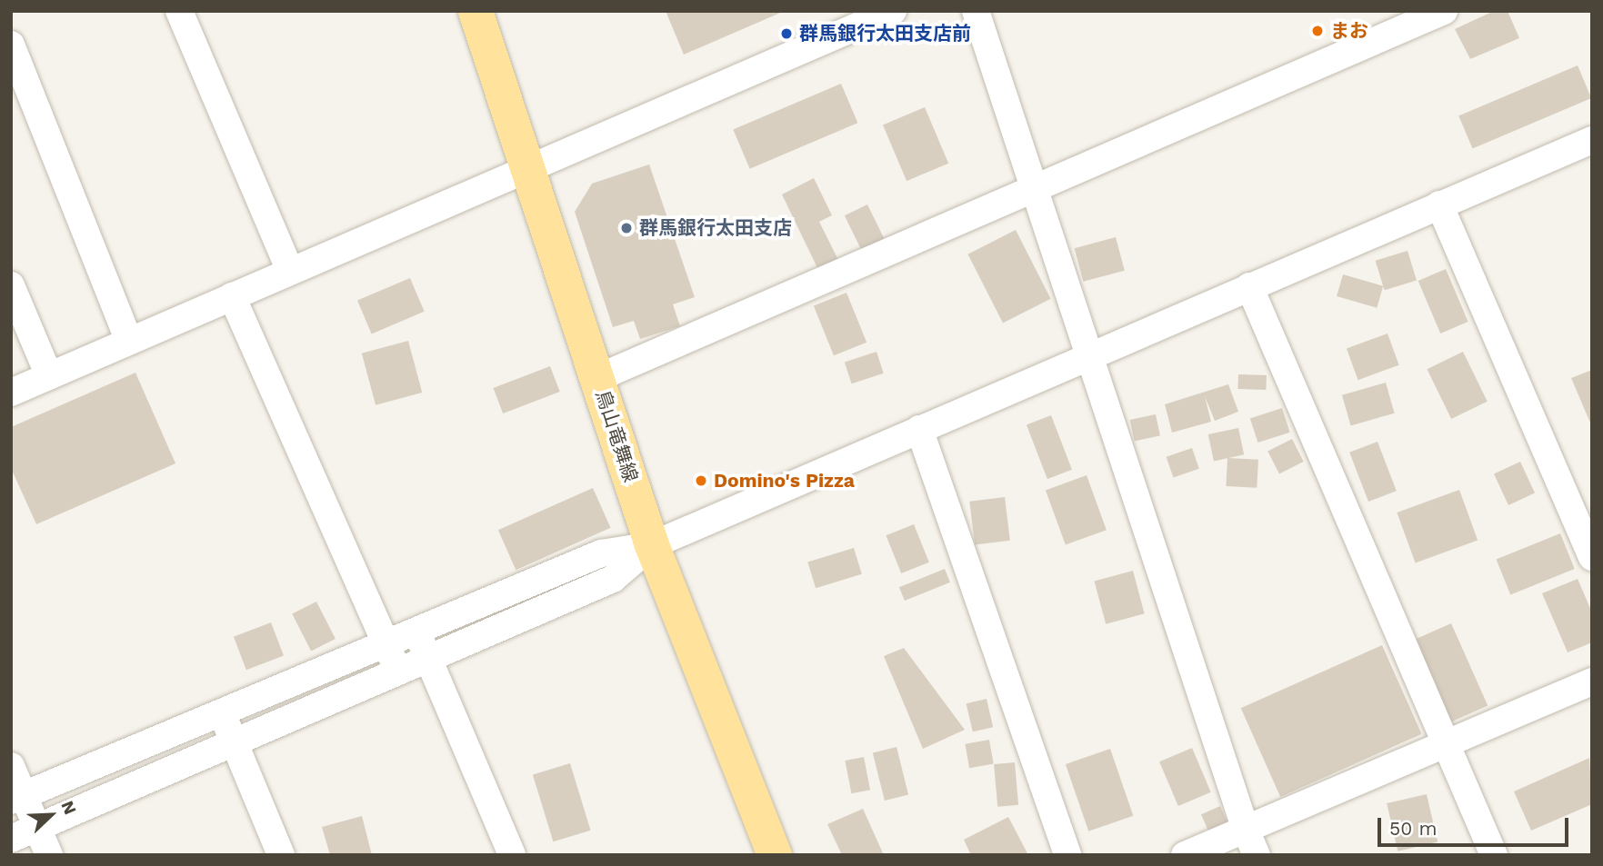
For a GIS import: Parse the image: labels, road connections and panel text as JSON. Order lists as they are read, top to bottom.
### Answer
{
  "streets": {
    "main road": ["鳥山竜舞線"]
  },
  "places": [
    "まお",
    "群馬銀行太田支店前",
    "群馬銀行太田支店",
    "Domino's Pizza"
  ],
  "scale_bar": "50 m",
  "north": "top right"
}
